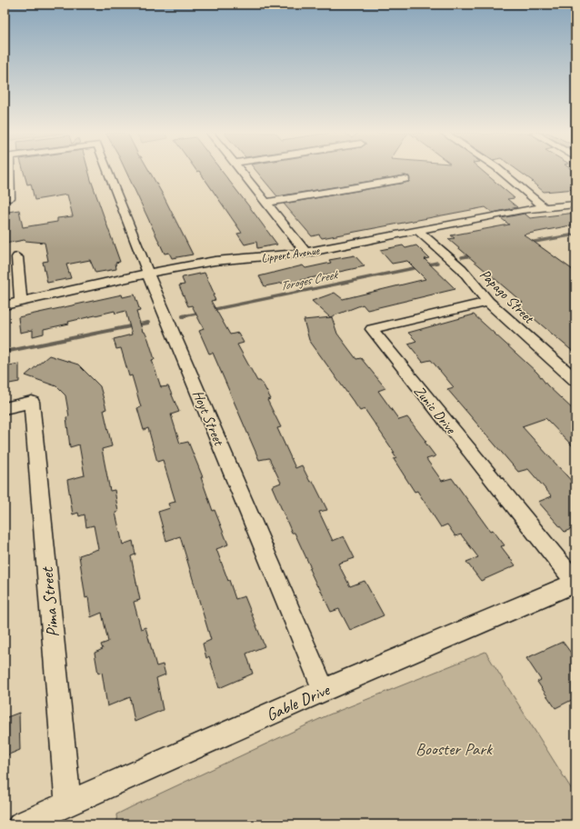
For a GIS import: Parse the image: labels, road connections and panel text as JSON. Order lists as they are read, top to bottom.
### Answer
{
  "streets": {
    "street": [
      "Lippert Avenue",
      "Papago Street",
      "Zunic Drive",
      "Hoyt Street",
      "Pima Street",
      "Gable Drive"
    ]
  },
  "crossings": [
    ["Lippert Avenue", "Papago Street"],
    ["Lippert Avenue", "Hoyt Street"],
    ["Papago Street", "Zunic Drive"],
    ["Zunic Drive", "Gable Drive"],
    ["Hoyt Street", "Gable Drive"],
    ["Pima Street", "Gable Drive"]
  ],
  "water": ["Toroges Creek"],
  "parks": ["Booster Park"]
}
